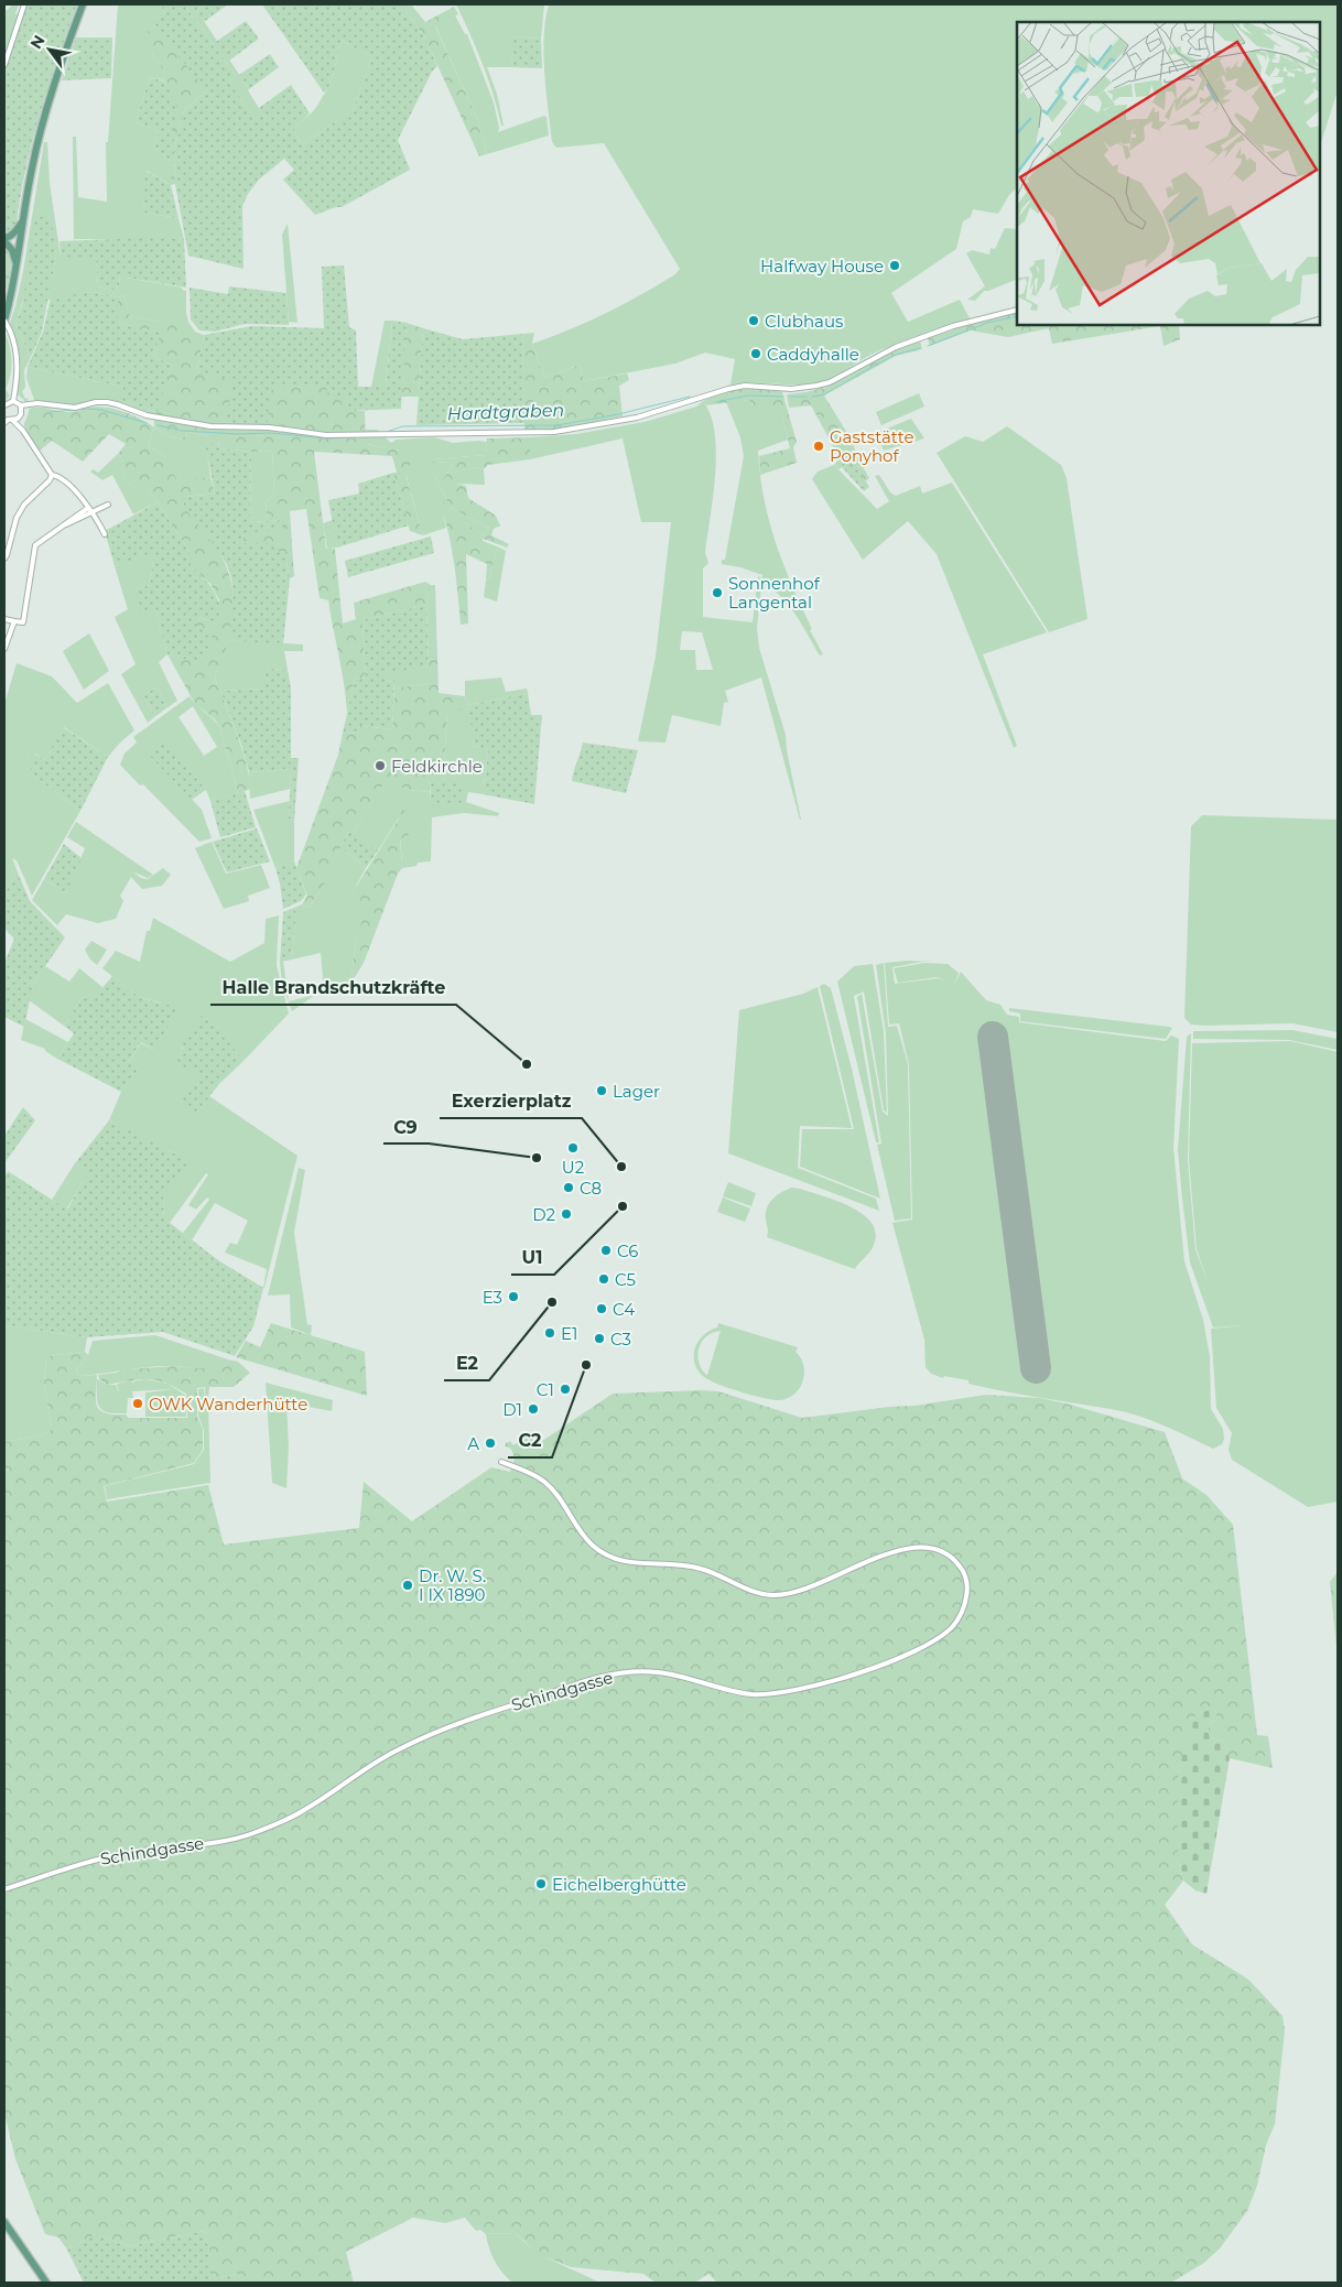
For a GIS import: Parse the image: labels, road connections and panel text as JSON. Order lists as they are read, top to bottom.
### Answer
{
  "streets": {
    "street": ["Schindgasse"]
  },
  "water": ["Hardtgraben"],
  "places": [
    "Halfway House",
    "Clubhaus",
    "Caddyhalle",
    "Gaststätte Ponyhof",
    "Sonnenhof Langental",
    "Feldkirchle",
    "Halle Brandschutzkräfte",
    "Lager",
    "U2",
    "C9",
    "Exerzierplatz",
    "C8",
    "U1",
    "D2",
    "C6",
    "C5",
    "E3",
    "E2",
    "C4",
    "E1",
    "C3",
    "C2",
    "C1",
    "OWK Wanderhütte",
    "D1",
    "A",
    "Dr. W. S. I IX 1890",
    "Eichelberghütte"
  ],
  "north": "top left"
}
